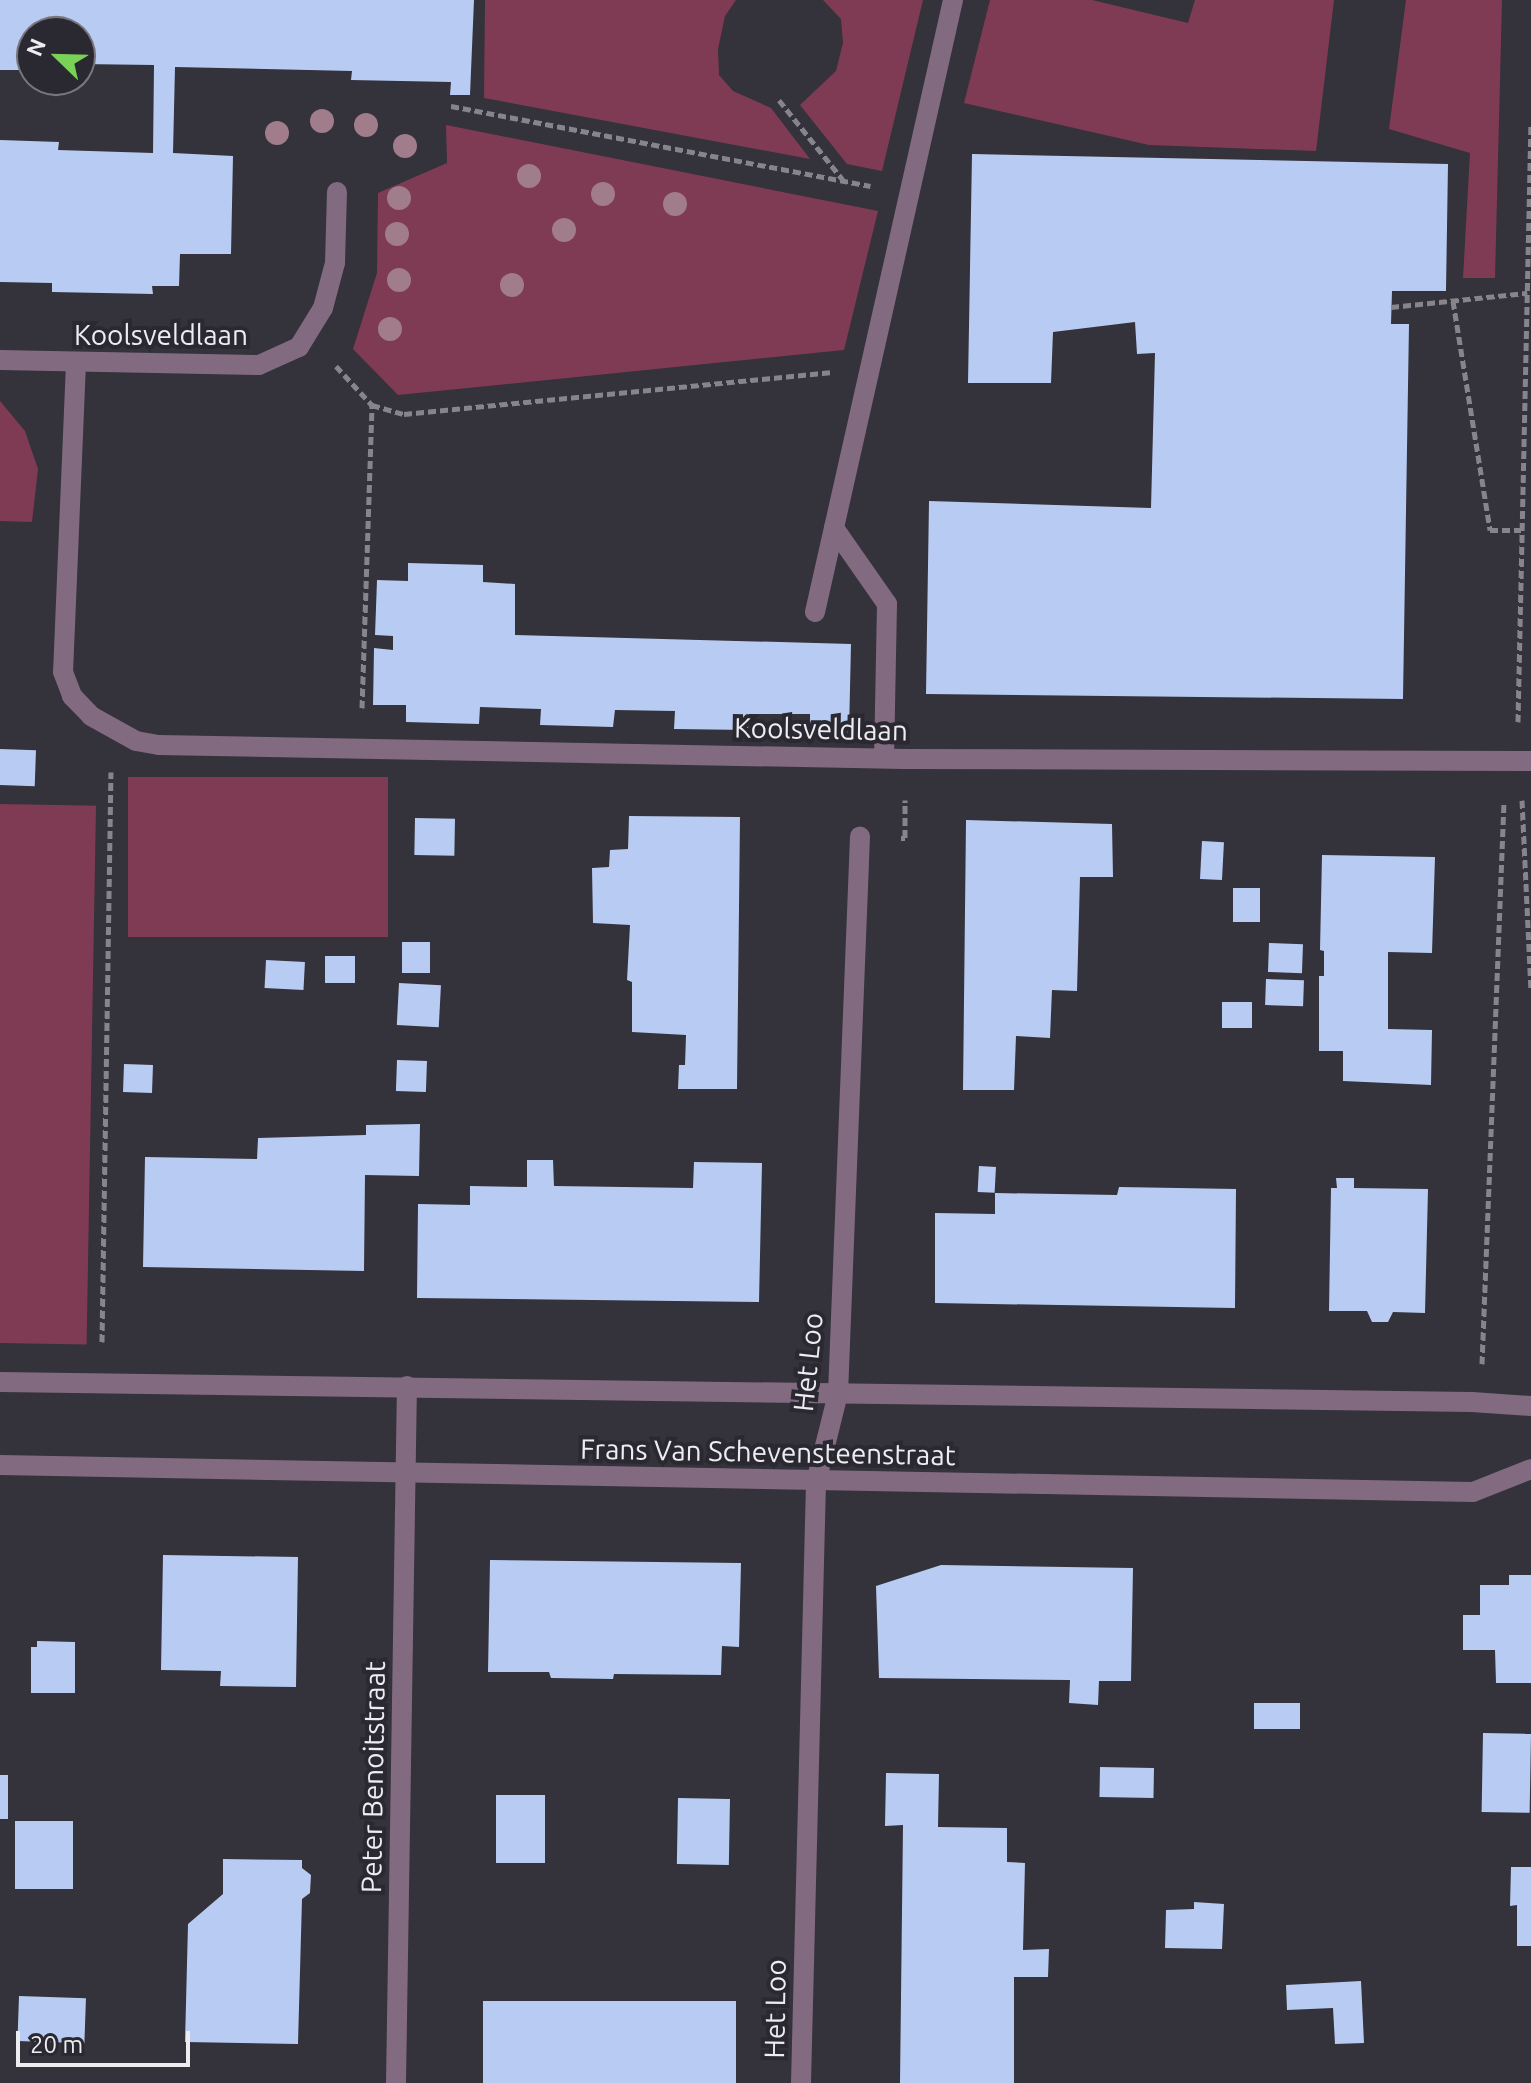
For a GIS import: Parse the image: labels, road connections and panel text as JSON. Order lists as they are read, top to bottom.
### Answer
{
  "streets": {
    "street": [
      "Koolsveldlaan",
      "Het Loo",
      "Frans Van Schevensteenstraat",
      "Peter Benoitstraat"
    ]
  },
  "crossings": [
    ["Het Loo", "Frans Van Schevensteenstraat"],
    ["Frans Van Schevensteenstraat", "Peter Benoitstraat"]
  ],
  "scale_bar": "20 m",
  "north": "top left"
}
